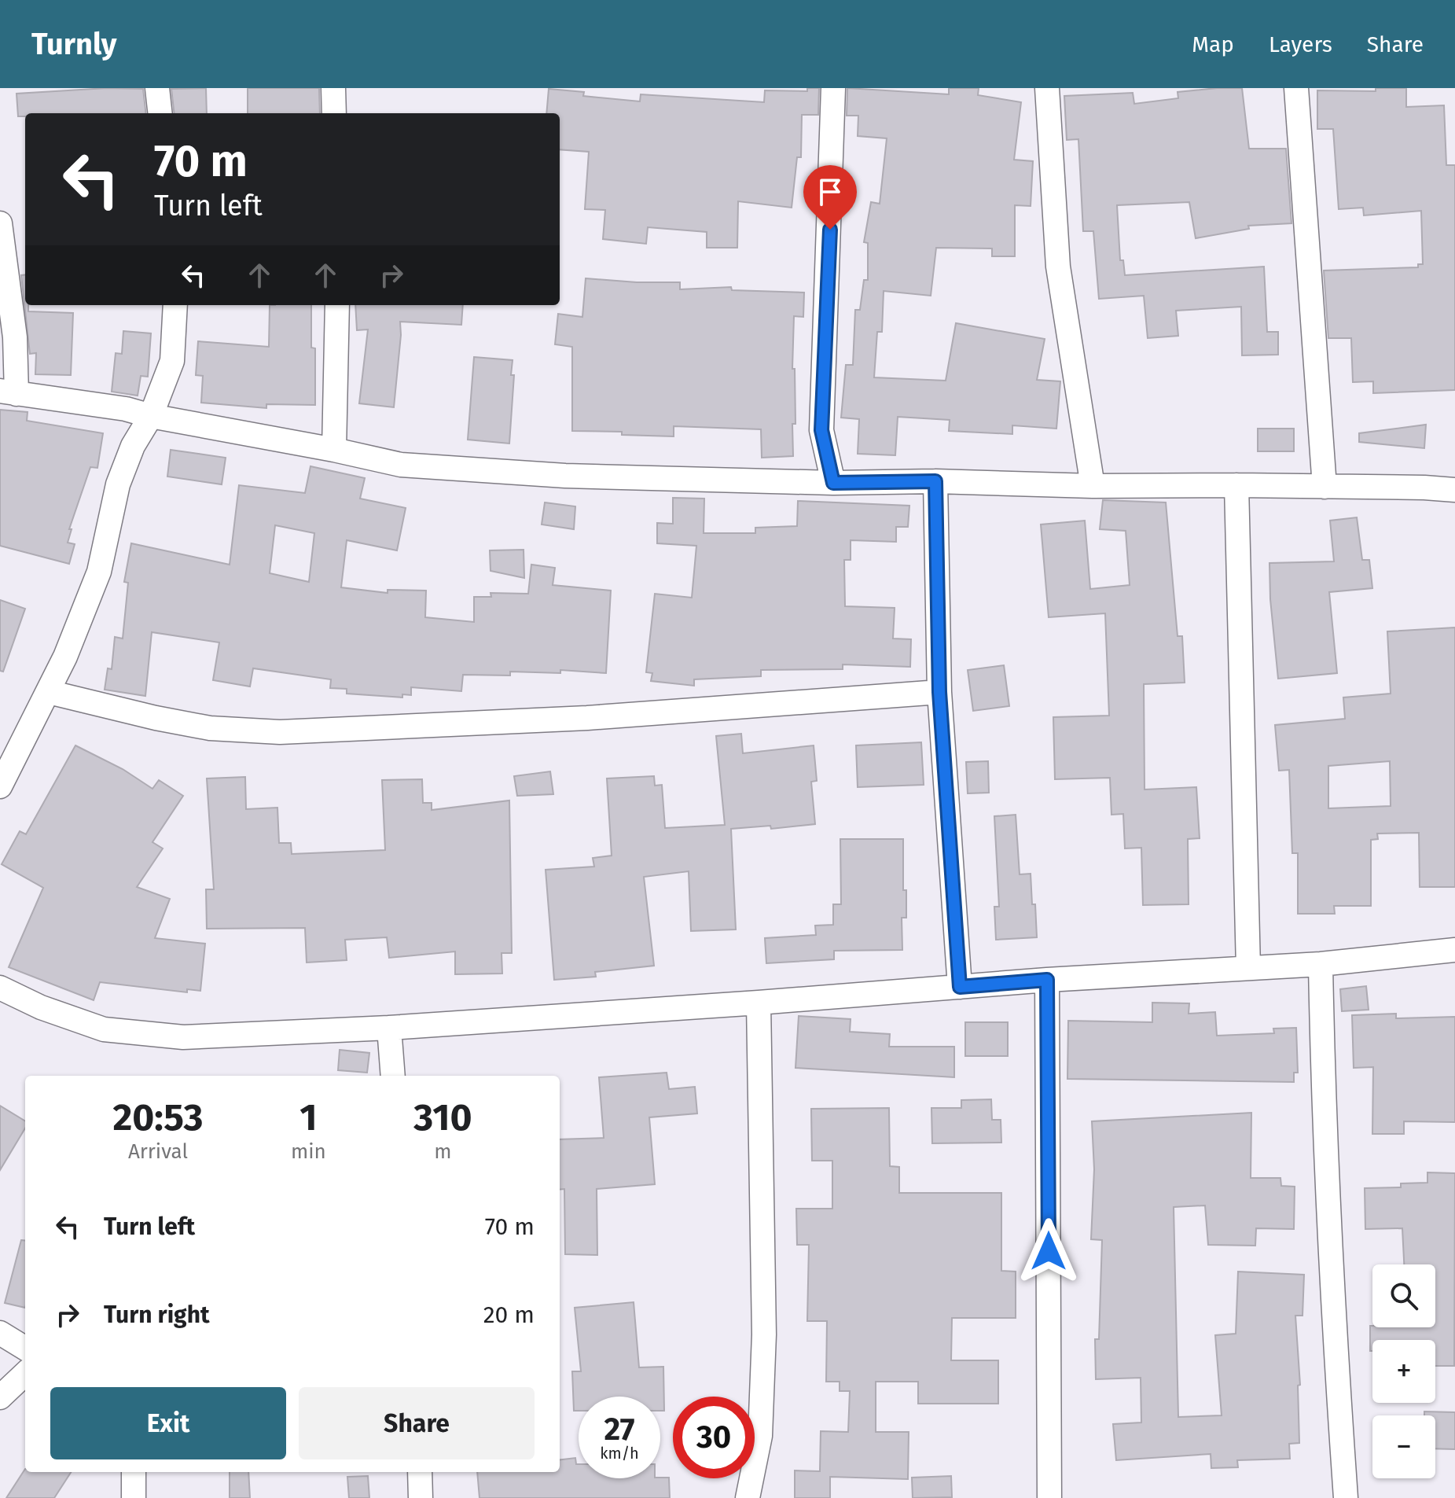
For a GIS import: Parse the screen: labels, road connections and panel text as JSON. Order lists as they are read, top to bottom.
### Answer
{
  "page": {
    "header": "Turnly",
    "nav": ["Map", "Layers", "Share"],
    "turn": ["70 m", "Turn left"],
    "eta": [
      "20:53",
      "Arrival",
      "1",
      "min",
      "310",
      "m"
    ],
    "list": [
      {
        "name": "Turn left",
        "value": "70 m"
      },
      {
        "name": "Turn right",
        "value": "20 m"
      }
    ],
    "map_buttons": ["+", "−"],
    "buttons": ["Exit", "Share"],
    "speed": "27 km/h",
    "limit": "30"
  }
}
